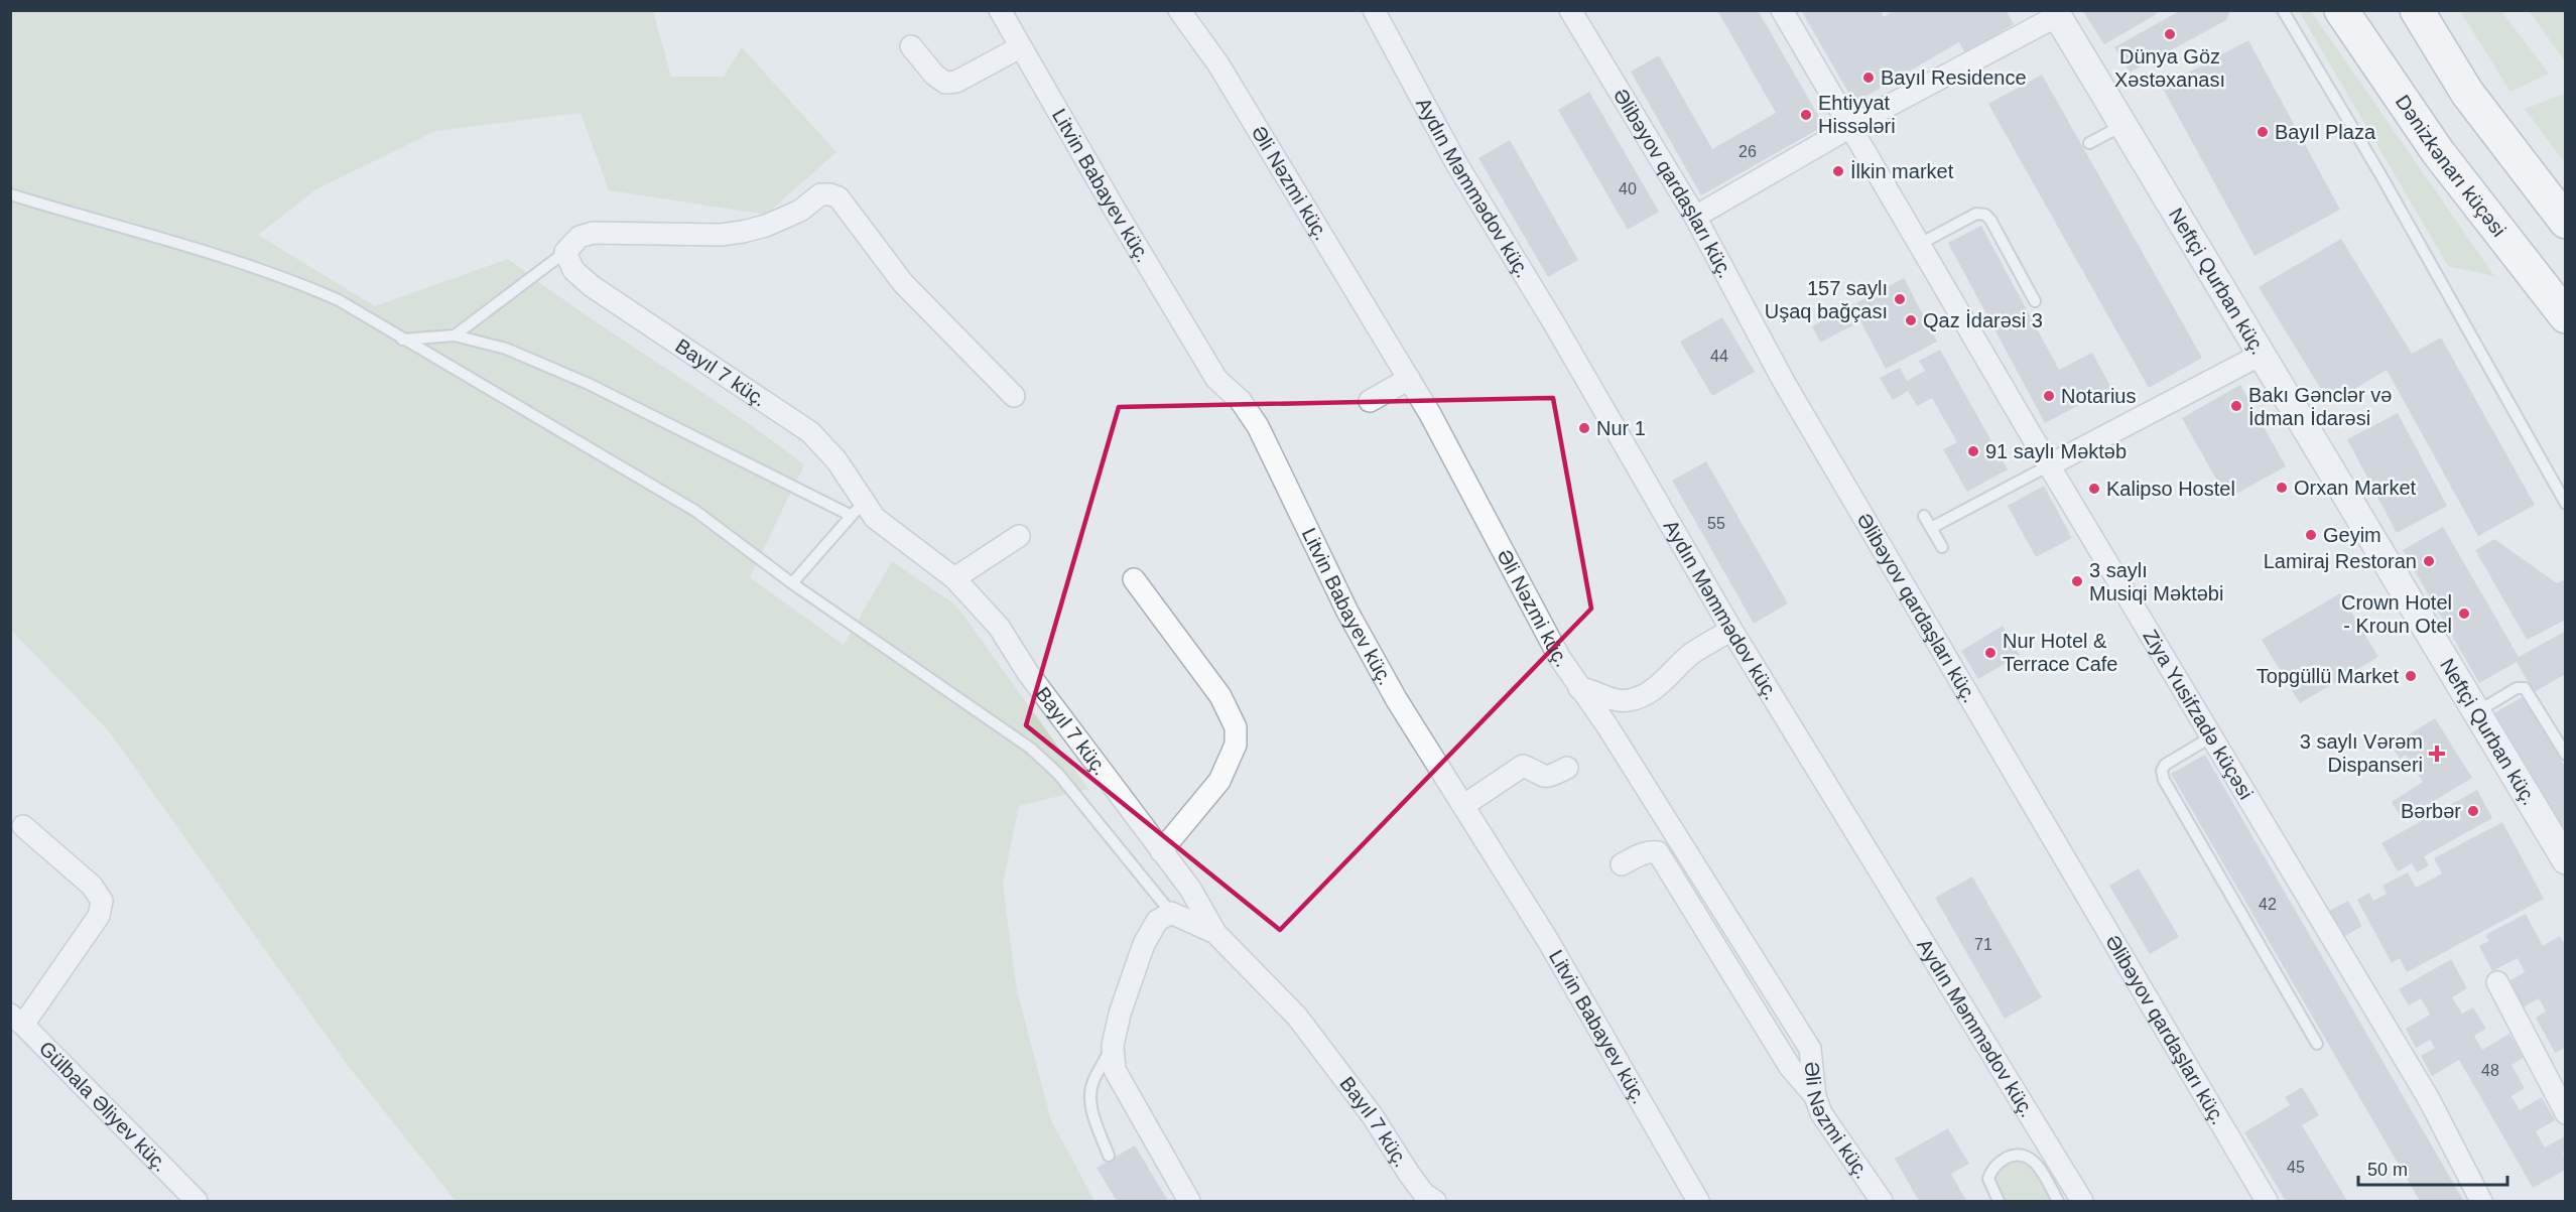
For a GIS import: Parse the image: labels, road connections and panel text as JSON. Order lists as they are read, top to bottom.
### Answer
{
  "streets": {
    "highway": ["Dənizkənarı küçəsi"],
    "street": [
      "Əli Nəzmi küç.",
      "Əlibəyov qardaşları küç.",
      "Litvin Babayev küç.",
      "Aydın Məmmədov küç.",
      "Neftçi Qurban küç.",
      "Bayıl 7 küç.",
      "Ziya Yusifzadə küçəsi",
      "Gülbala Əliyev küç."
    ]
  },
  "places": {
    "other": [
      "Dünya Göz Xəstəxanası",
      "Bayıl Residence",
      "Ehtiyyat Hissələri",
      "Bayıl Plaza",
      "İlkin market",
      "157 saylı Uşaq bağçası",
      "Qaz İdarəsi 3",
      "Notarius",
      "Bakı Gənclər və İdman İdarəsi",
      "Nur 1",
      "91 saylı Məktəb",
      "Orxan Market",
      "Kalipso Hostel",
      "Geyim",
      "Lamiraj Restoran",
      "3 saylı Musiqi Məktəbi",
      "Crown Hotel - Kroun Otel",
      "Nur Hotel & Terrace Cafe",
      "Topgüllü Market",
      "Bərbər"
    ],
    "health": ["3 saylı Vərəm Dispanseri"]
  },
  "house_numbers": [
    "26",
    "40",
    "44",
    "55",
    "42",
    "71",
    "48",
    "45"
  ],
  "scale_bar": "50 m"
}
